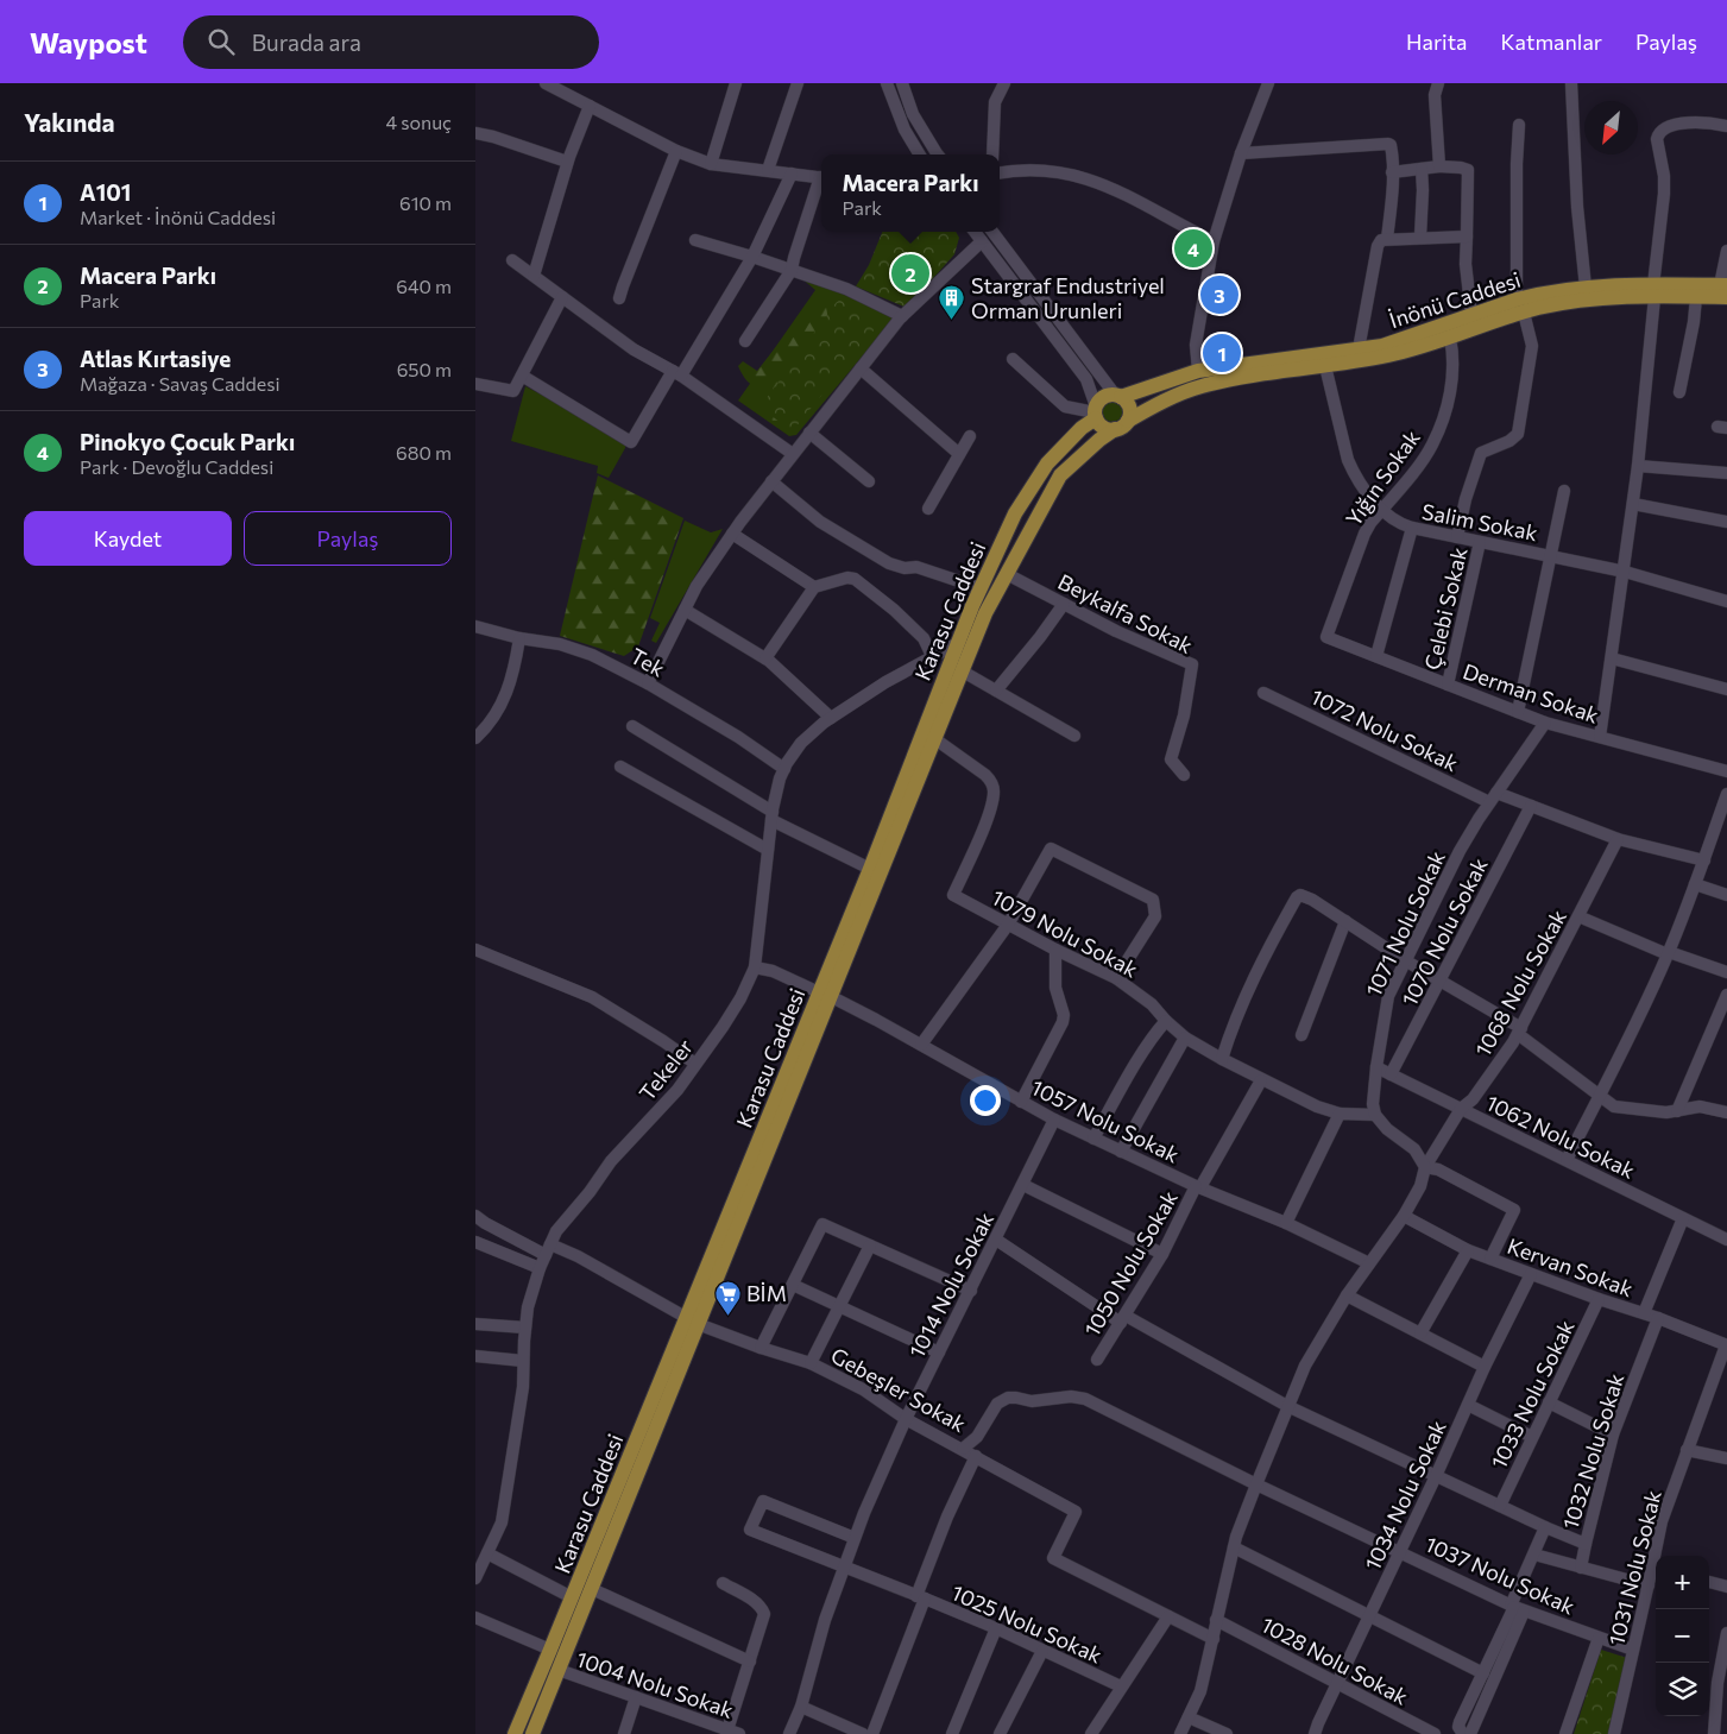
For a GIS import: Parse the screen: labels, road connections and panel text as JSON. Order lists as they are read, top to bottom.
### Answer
{
  "streets": {
    "main road": ["İnönü Caddesi", "Karasu Caddesi"],
    "street": [
      "Yığın Sokak",
      "Salim Sokak",
      "Çelebi Sokak",
      "Beykalfa Sokak",
      "Tek",
      "Derman Sokak",
      "1072 Nolu Sokak",
      "1071 Nolu Sokak",
      "1070 Nolu Sokak",
      "1079 Nolu Sokak",
      "1068 Nolu Sokak",
      "Tekeler",
      "1057 Nolu Sokak",
      "1062 Nolu Sokak",
      "1050 Nolu Sokak",
      "Kervan Sokak",
      "1014 Nolu Sokak",
      "Gebeşler Sokak",
      "1033 Nolu Sokak",
      "1032 Nolu Sokak",
      "1034 Nolu Sokak",
      "1031 Nolu Sokak",
      "1037 Nolu Sokak",
      "1025 Nolu Sokak",
      "1028 Nolu Sokak",
      "1004 Nolu Sokak"
    ]
  },
  "crossings": [
    ["İnönü Caddesi", "Yığın Sokak"],
    ["İnönü Caddesi", "Salim Sokak"],
    ["İnönü Caddesi", "Karasu Caddesi"],
    ["Yığın Sokak", "Salim Sokak"],
    ["Yığın Sokak", "Derman Sokak"],
    ["Salim Sokak", "Çelebi Sokak"],
    ["Çelebi Sokak", "Derman Sokak"],
    ["Karasu Caddesi", "Beykalfa Sokak"],
    ["Karasu Caddesi", "1079 Nolu Sokak"],
    ["Karasu Caddesi", "Tekeler"],
    ["Karasu Caddesi", "1057 Nolu Sokak"],
    ["Karasu Caddesi", "Gebeşler Sokak"],
    ["Karasu Caddesi", "1004 Nolu Sokak"],
    ["Tek", "Tekeler"],
    ["Derman Sokak", "1071 Nolu Sokak"],
    ["1072 Nolu Sokak", "1071 Nolu Sokak"],
    ["1072 Nolu Sokak", "1070 Nolu Sokak"],
    ["1072 Nolu Sokak", "1068 Nolu Sokak"],
    ["1071 Nolu Sokak", "1062 Nolu Sokak"],
    ["1070 Nolu Sokak", "1062 Nolu Sokak"],
    ["1079 Nolu Sokak", "1050 Nolu Sokak"],
    ["1068 Nolu Sokak", "1057 Nolu Sokak"],
    ["1068 Nolu Sokak", "1062 Nolu Sokak"],
    ["1068 Nolu Sokak", "Kervan Sokak"],
    ["1068 Nolu Sokak", "Gebeşler Sokak"],
    ["1068 Nolu Sokak", "1037 Nolu Sokak"],
    ["1068 Nolu Sokak", "1028 Nolu Sokak"],
    ["Tekeler", "1057 Nolu Sokak"],
    ["Tekeler", "Gebeşler Sokak"],
    ["1057 Nolu Sokak", "1050 Nolu Sokak"],
    ["1057 Nolu Sokak", "1014 Nolu Sokak"],
    ["Kervan Sokak", "1033 Nolu Sokak"],
    ["Kervan Sokak", "1032 Nolu Sokak"],
    ["Kervan Sokak", "1034 Nolu Sokak"],
    ["Kervan Sokak", "1031 Nolu Sokak"],
    ["1014 Nolu Sokak", "Gebeşler Sokak"],
    ["1014 Nolu Sokak", "1025 Nolu Sokak"],
    ["Gebeşler Sokak", "1037 Nolu Sokak"],
    ["1032 Nolu Sokak", "1037 Nolu Sokak"],
    ["1034 Nolu Sokak", "1037 Nolu Sokak"],
    ["1034 Nolu Sokak", "1028 Nolu Sokak"],
    ["1031 Nolu Sokak", "1037 Nolu Sokak"]
  ],
  "places": {
    "building": ["Stargraf Endustriyel Orman Urunleri"],
    "supermarket": ["BİM"]
  },
  "north": "bottom left",
  "page": {
    "header": "Waypost",
    "search": "Burada ara",
    "nav": ["Harita", "Katmanlar", "Paylaş"],
    "heading": ["Yakında", "4 sonuç"],
    "popup": ["Macera Parkı", "Park"],
    "list": [
      {
        "mark": "1",
        "name": "A101",
        "note": "Market · İnönü Caddesi",
        "value": "610 m"
      },
      {
        "mark": "2",
        "name": "Macera Parkı",
        "note": "Park",
        "value": "640 m"
      },
      {
        "mark": "3",
        "name": "Atlas Kırtasiye",
        "note": "Mağaza · Savaş Caddesi",
        "value": "650 m"
      },
      {
        "mark": "4",
        "name": "Pinokyo Çocuk Parkı",
        "note": "Park · Devoğlu Caddesi",
        "value": "680 m"
      }
    ],
    "pins": [
      "4",
      "2",
      "3",
      "1"
    ],
    "buttons": ["Kaydet", "Paylaş"],
    "map_buttons": ["+", "−"]
  }
}
